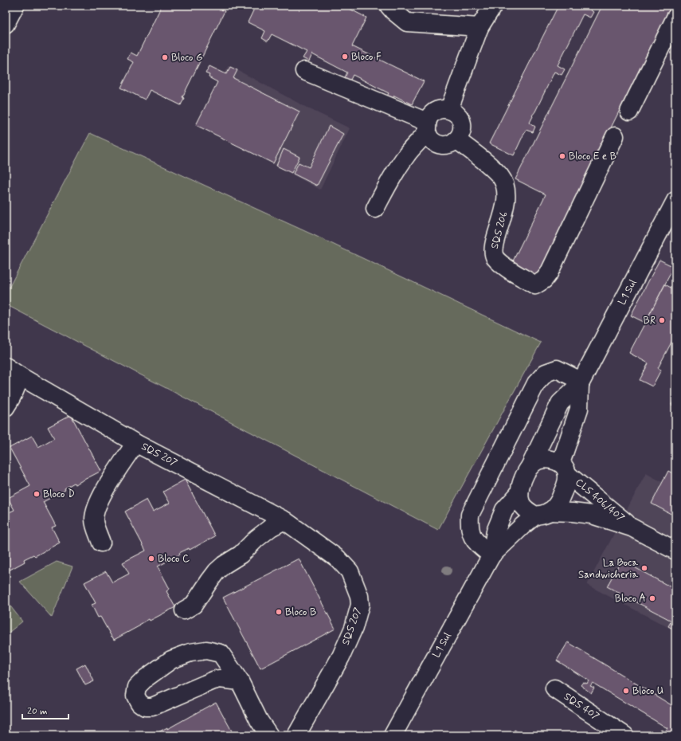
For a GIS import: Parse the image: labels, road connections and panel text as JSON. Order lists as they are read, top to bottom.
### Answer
{
  "streets": {
    "street": [
      "SQS 206",
      "L1 Sul",
      "SQS 207",
      "CLS 406/407",
      "SQS 407"
    ]
  },
  "crossings": [
    ["L1 Sul", "CLS 406/407"]
  ],
  "places": [
    "Bloco F",
    "Bloco G",
    "Bloco E e B",
    "BR",
    "Bloco D",
    "Bloco C",
    "La Boca Sandwicheria",
    "Bloco A",
    "Bloco B",
    "Bloco U"
  ],
  "scale_bar": "20 m"
}
